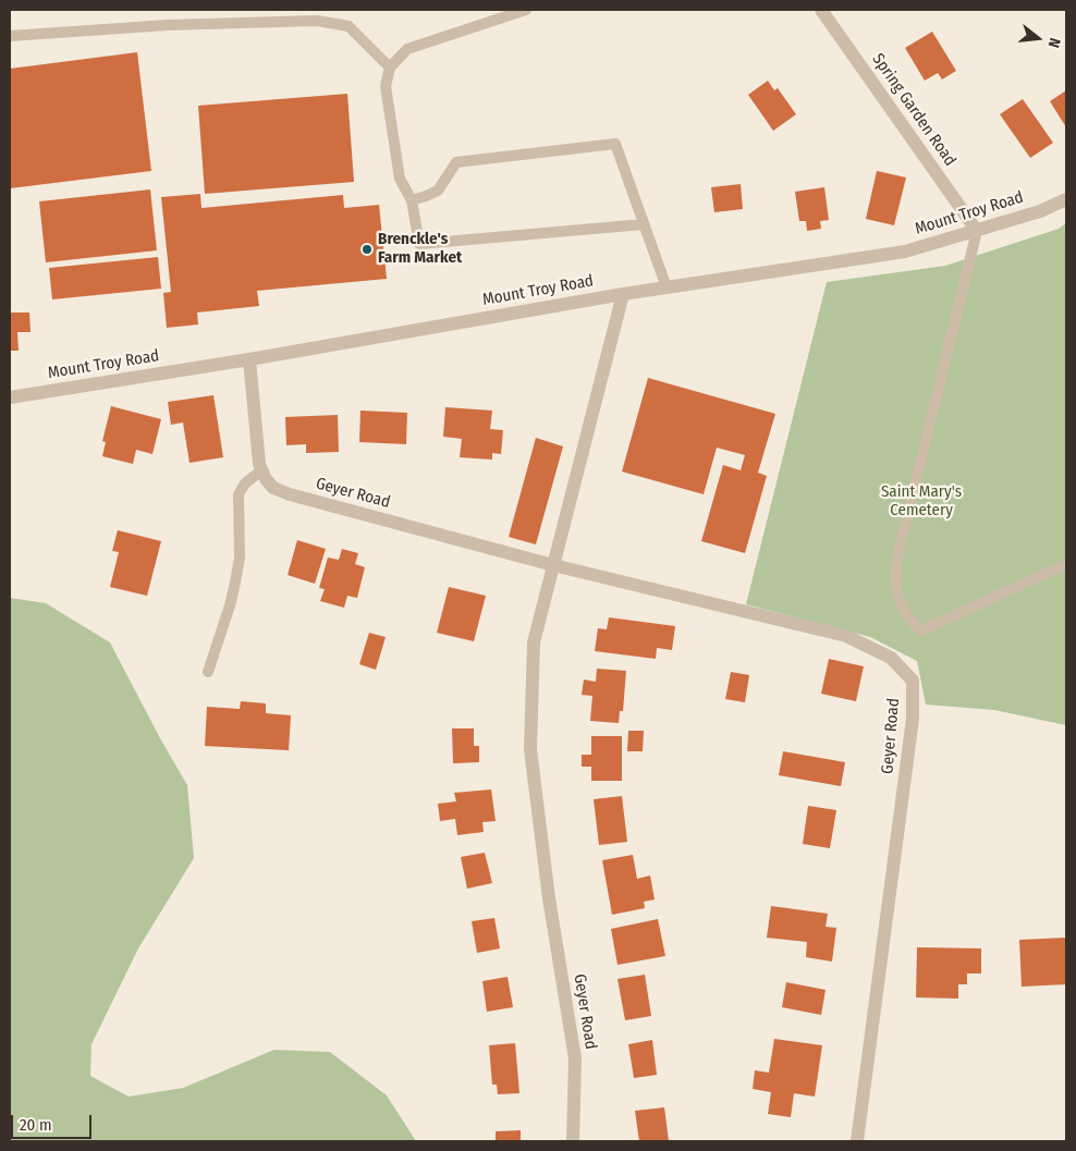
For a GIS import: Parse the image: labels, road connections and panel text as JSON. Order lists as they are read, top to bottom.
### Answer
{
  "streets": {
    "street": ["Spring Garden Road", "Mount Troy Road", "Geyer Road"]
  },
  "crossings": [
    ["Spring Garden Road", "Mount Troy Road"],
    ["Mount Troy Road", "Geyer Road"]
  ],
  "parks": ["Saint Mary's Cemetery"],
  "places": ["Brenckle's Farm Market"],
  "scale_bar": "20 m",
  "north": "right"
}
